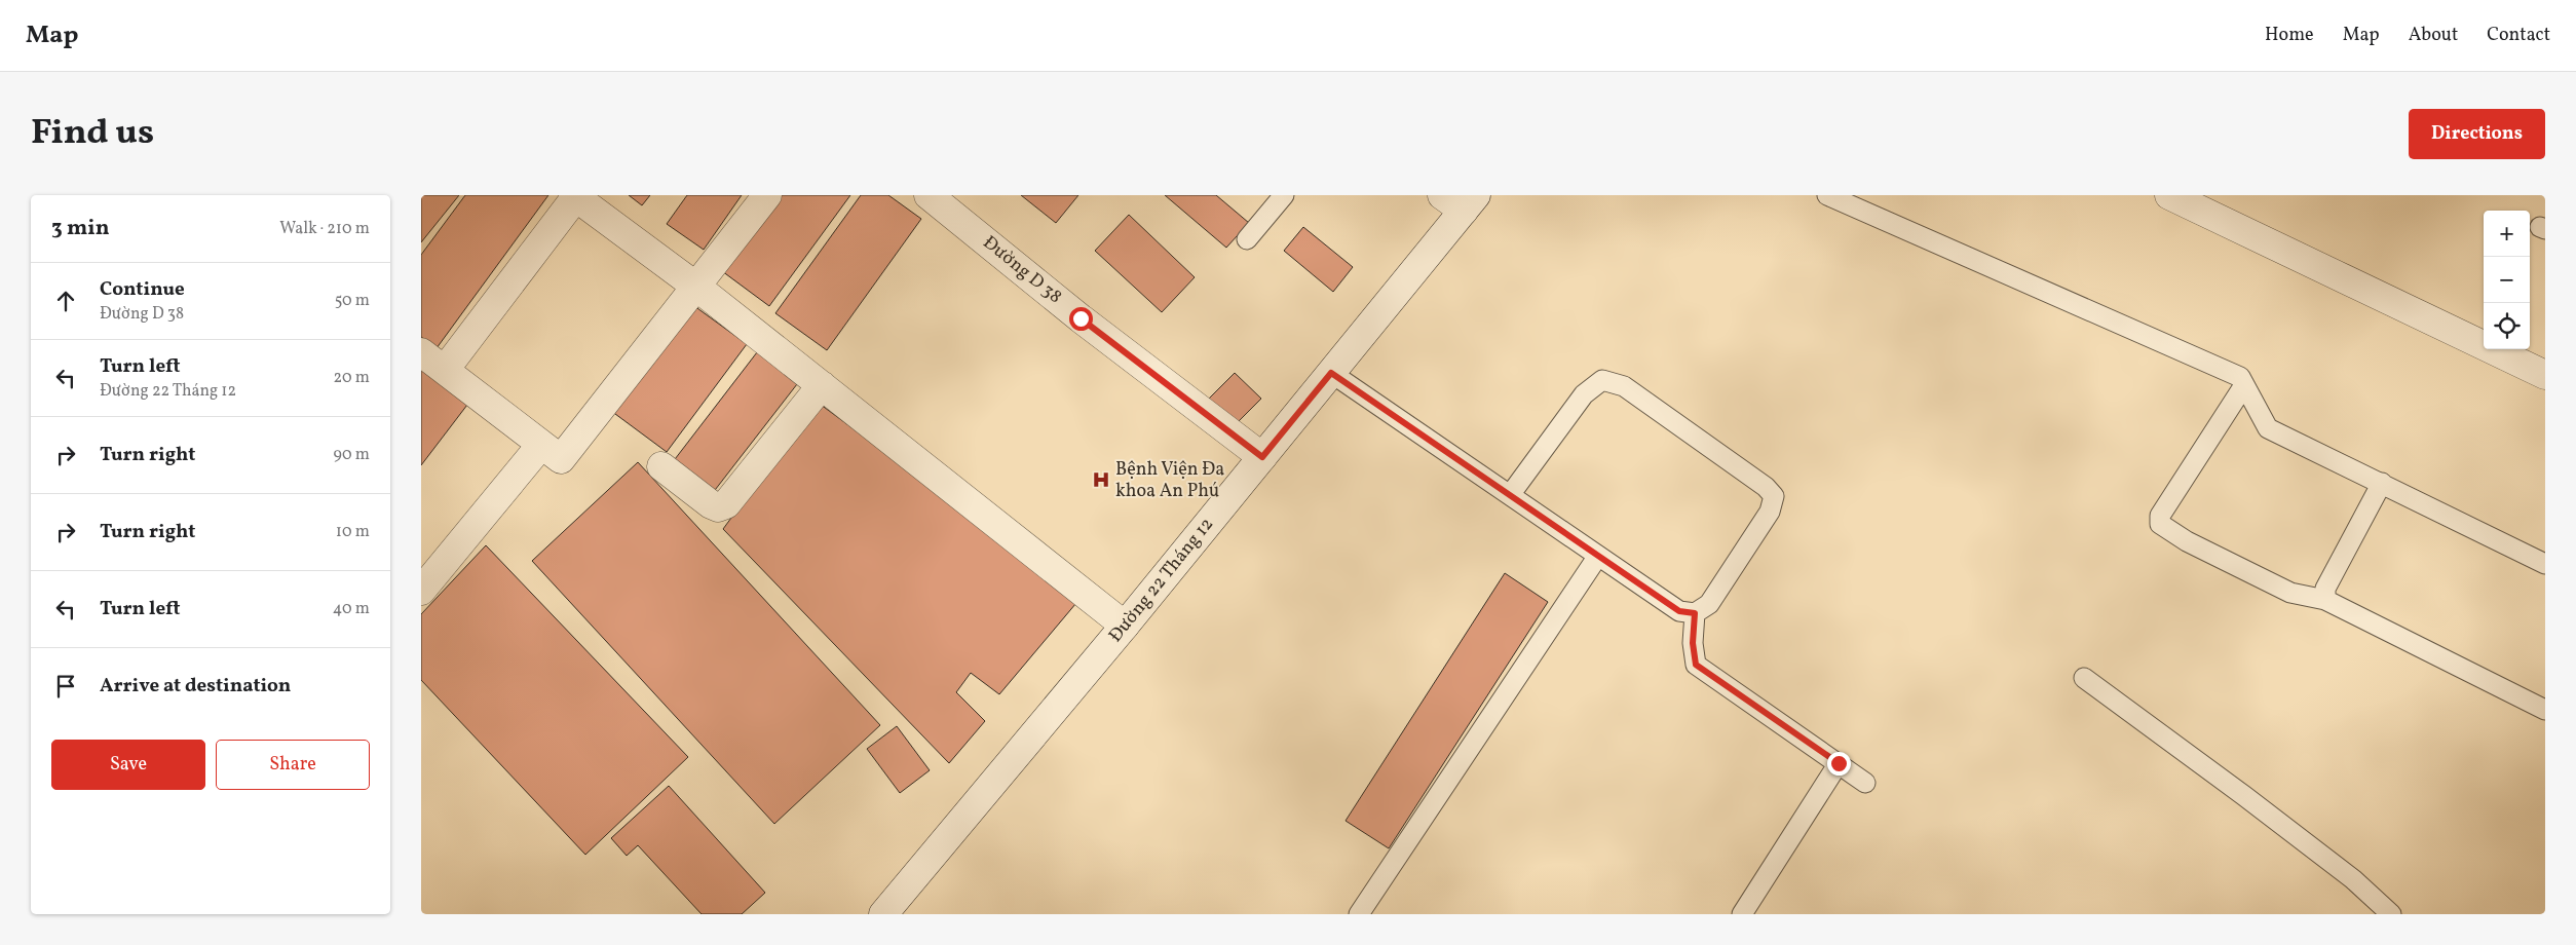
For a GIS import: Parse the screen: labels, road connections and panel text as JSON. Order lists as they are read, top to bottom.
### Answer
{
  "streets": {
    "street": ["Đường D 38", "Đường 22 Tháng 12"]
  },
  "crossings": [
    ["Đường D 38", "Đường 22 Tháng 12"]
  ],
  "places": {
    "hospital": ["Bệnh Viện Đa khoa An Phú"]
  },
  "page": {
    "header": "Map",
    "nav": [
      "Home",
      "Map",
      "About",
      "Contact"
    ],
    "title": "Find us",
    "buttons": [
      "Directions",
      ["Save", "Share"]
    ],
    "heading": ["3 min", "Walk · 210 m"],
    "map_buttons": ["+", "−"],
    "list": [
      ["Continue", "Đường D 38", "50 m"],
      ["Turn left", "Đường 22 Tháng 12", "20 m"],
      ["Turn right", "90 m"],
      ["Turn right", "10 m"],
      ["Turn left", "40 m"],
      "Arrive at destination"
    ]
  }
}
